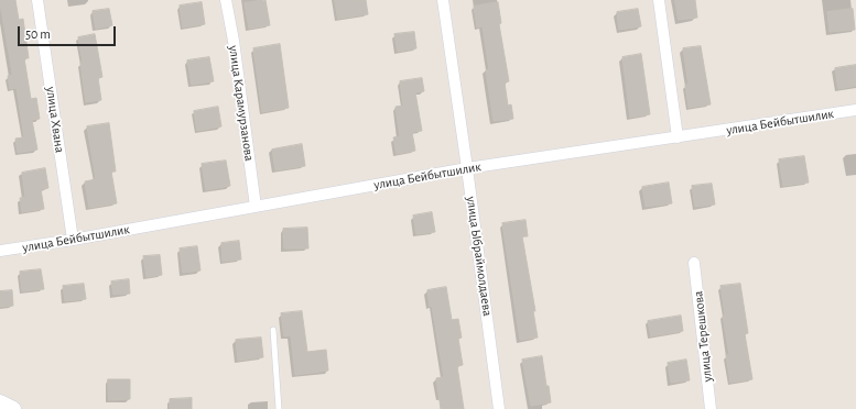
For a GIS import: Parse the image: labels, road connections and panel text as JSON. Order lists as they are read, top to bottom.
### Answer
{
  "streets": {
    "street": [
      "улица Карамурзанова",
      "улица Хвана",
      "улица Бейбытшилик",
      "улица Ыбраймолдаева",
      "улица Терешкова"
    ]
  },
  "crossings": [
    ["улица Карамурзанова", "улица Бейбытшилик"],
    ["улица Хвана", "улица Бейбытшилик"],
    ["улица Бейбытшилик", "улица Ыбраймолдаева"]
  ],
  "scale_bar": "50 m"
}
